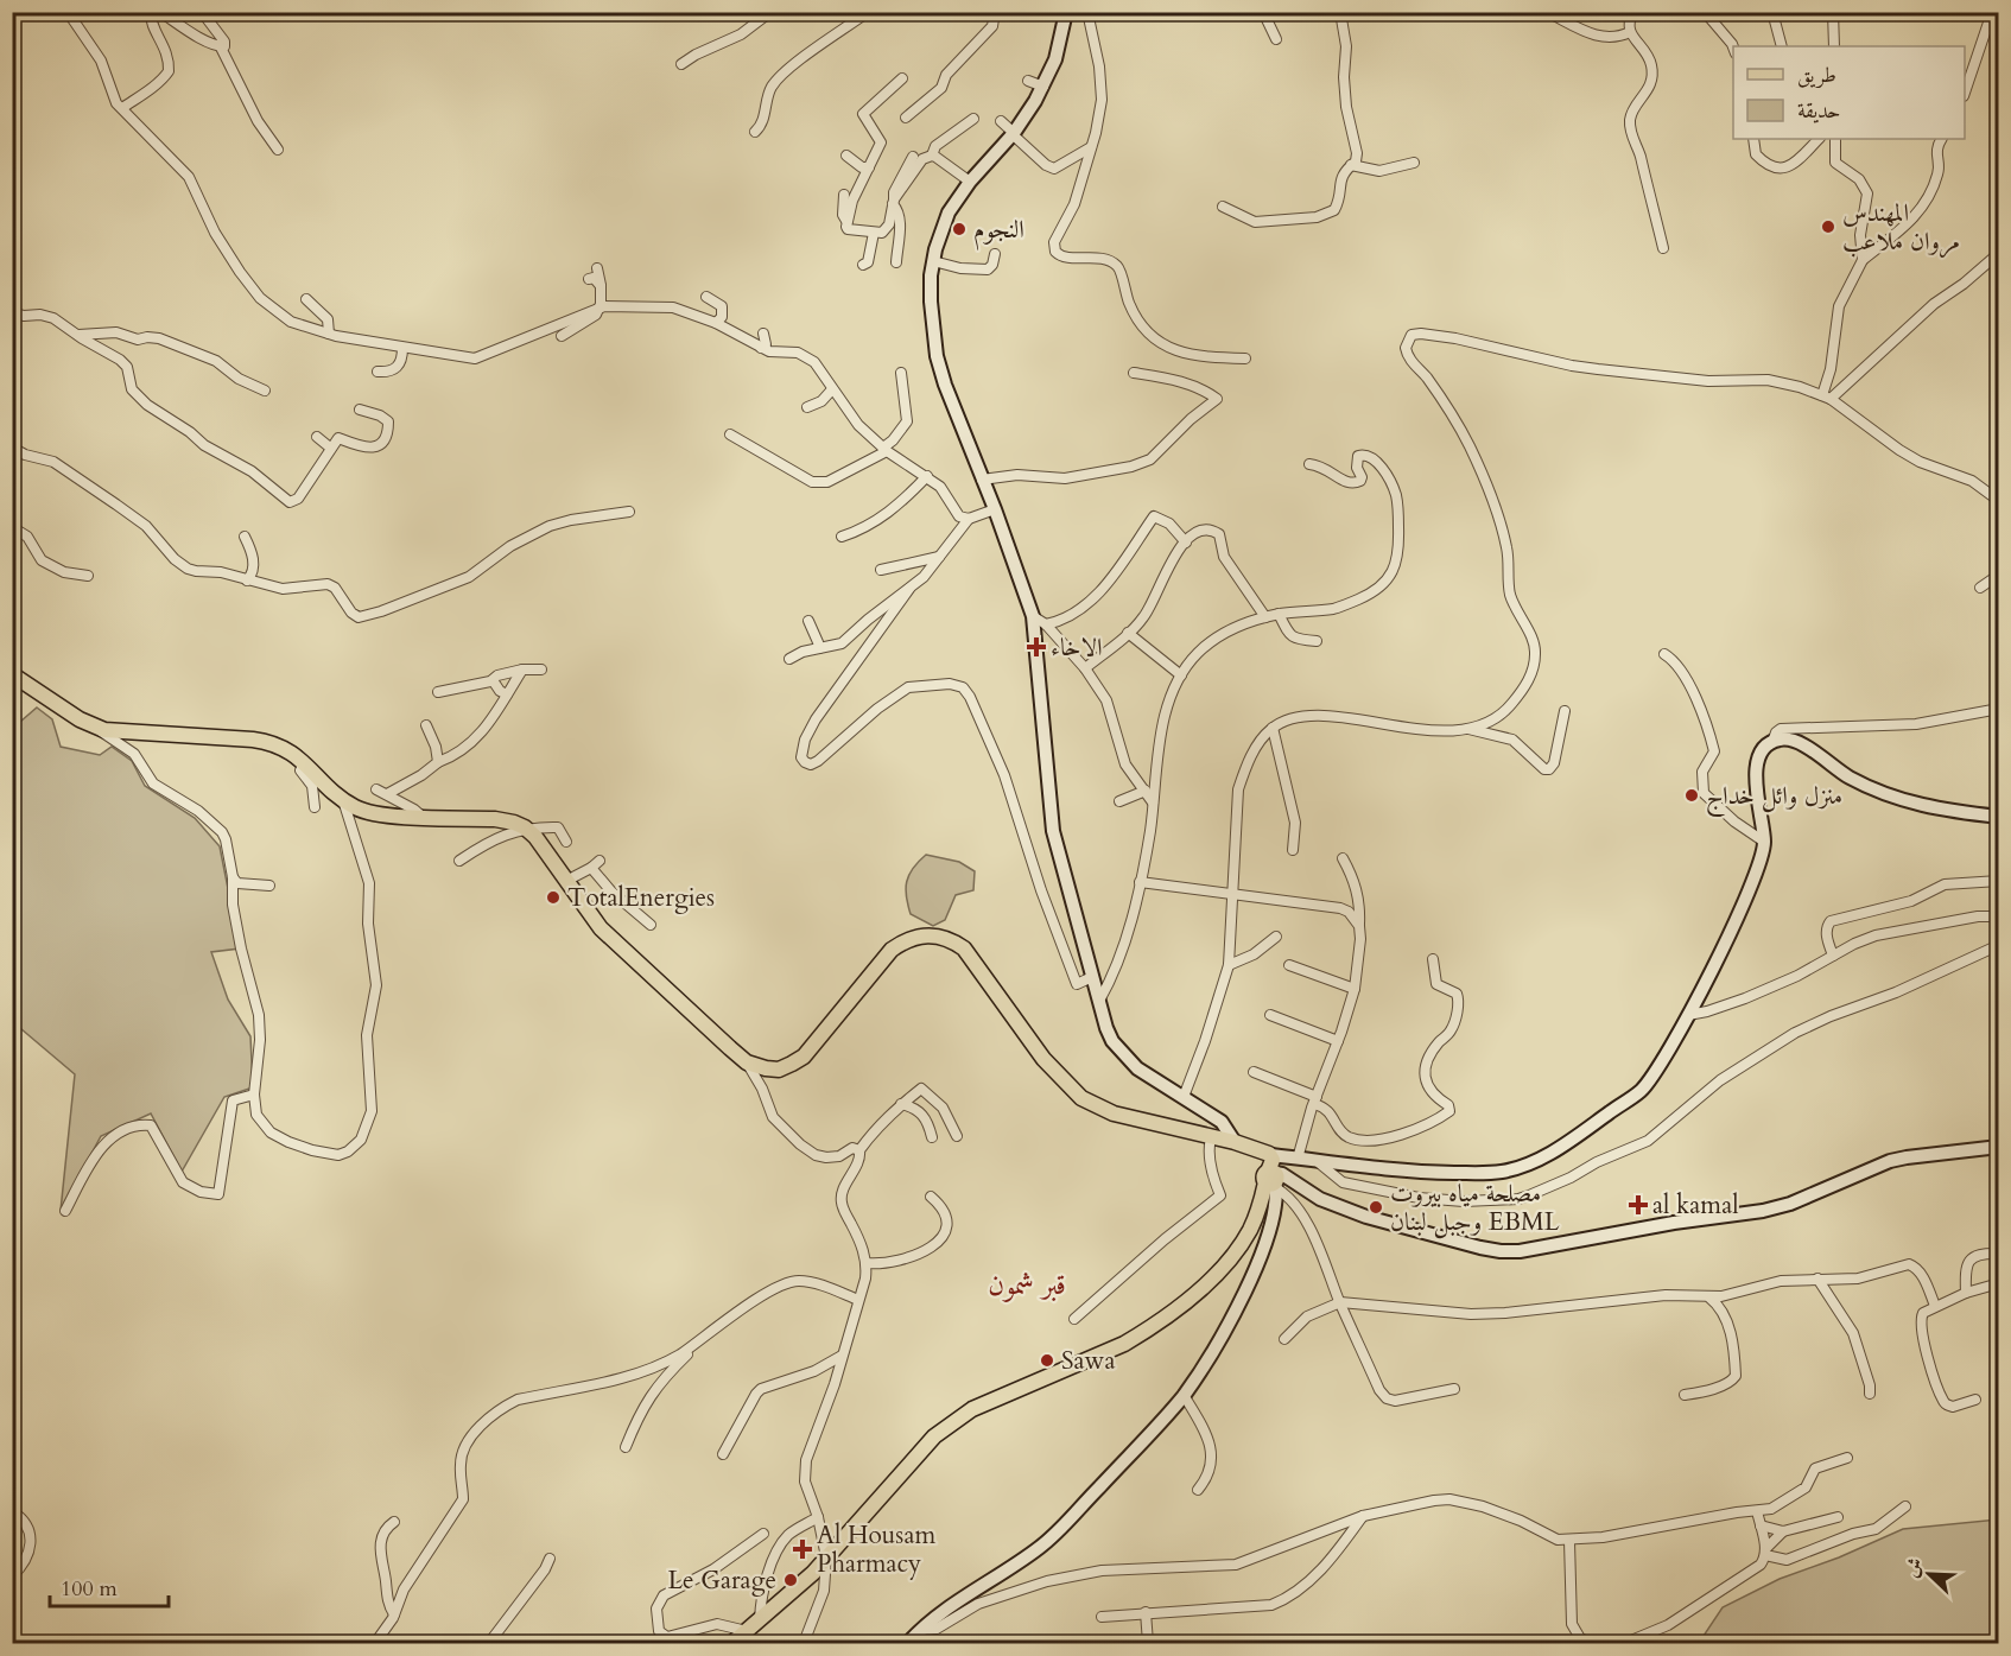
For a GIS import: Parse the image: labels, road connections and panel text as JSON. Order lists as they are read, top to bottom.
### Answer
{
  "districts": ["قبر شمون"],
  "places": {
    "other": [
      "المهندس مروان ملاعب",
      "النجوم",
      "منزل وائل خداج",
      "TotalEnergies",
      "مصلحة مياه بيروت وجبل لبنان EBML",
      "Sawa",
      "Le Garage"
    ],
    "health": ["الاخاء", "al kamal", "Al Housam Pharmacy"]
  },
  "legend": ["طريق", "حديقة"],
  "scale_bar": "100 m",
  "north": "top left"
}
